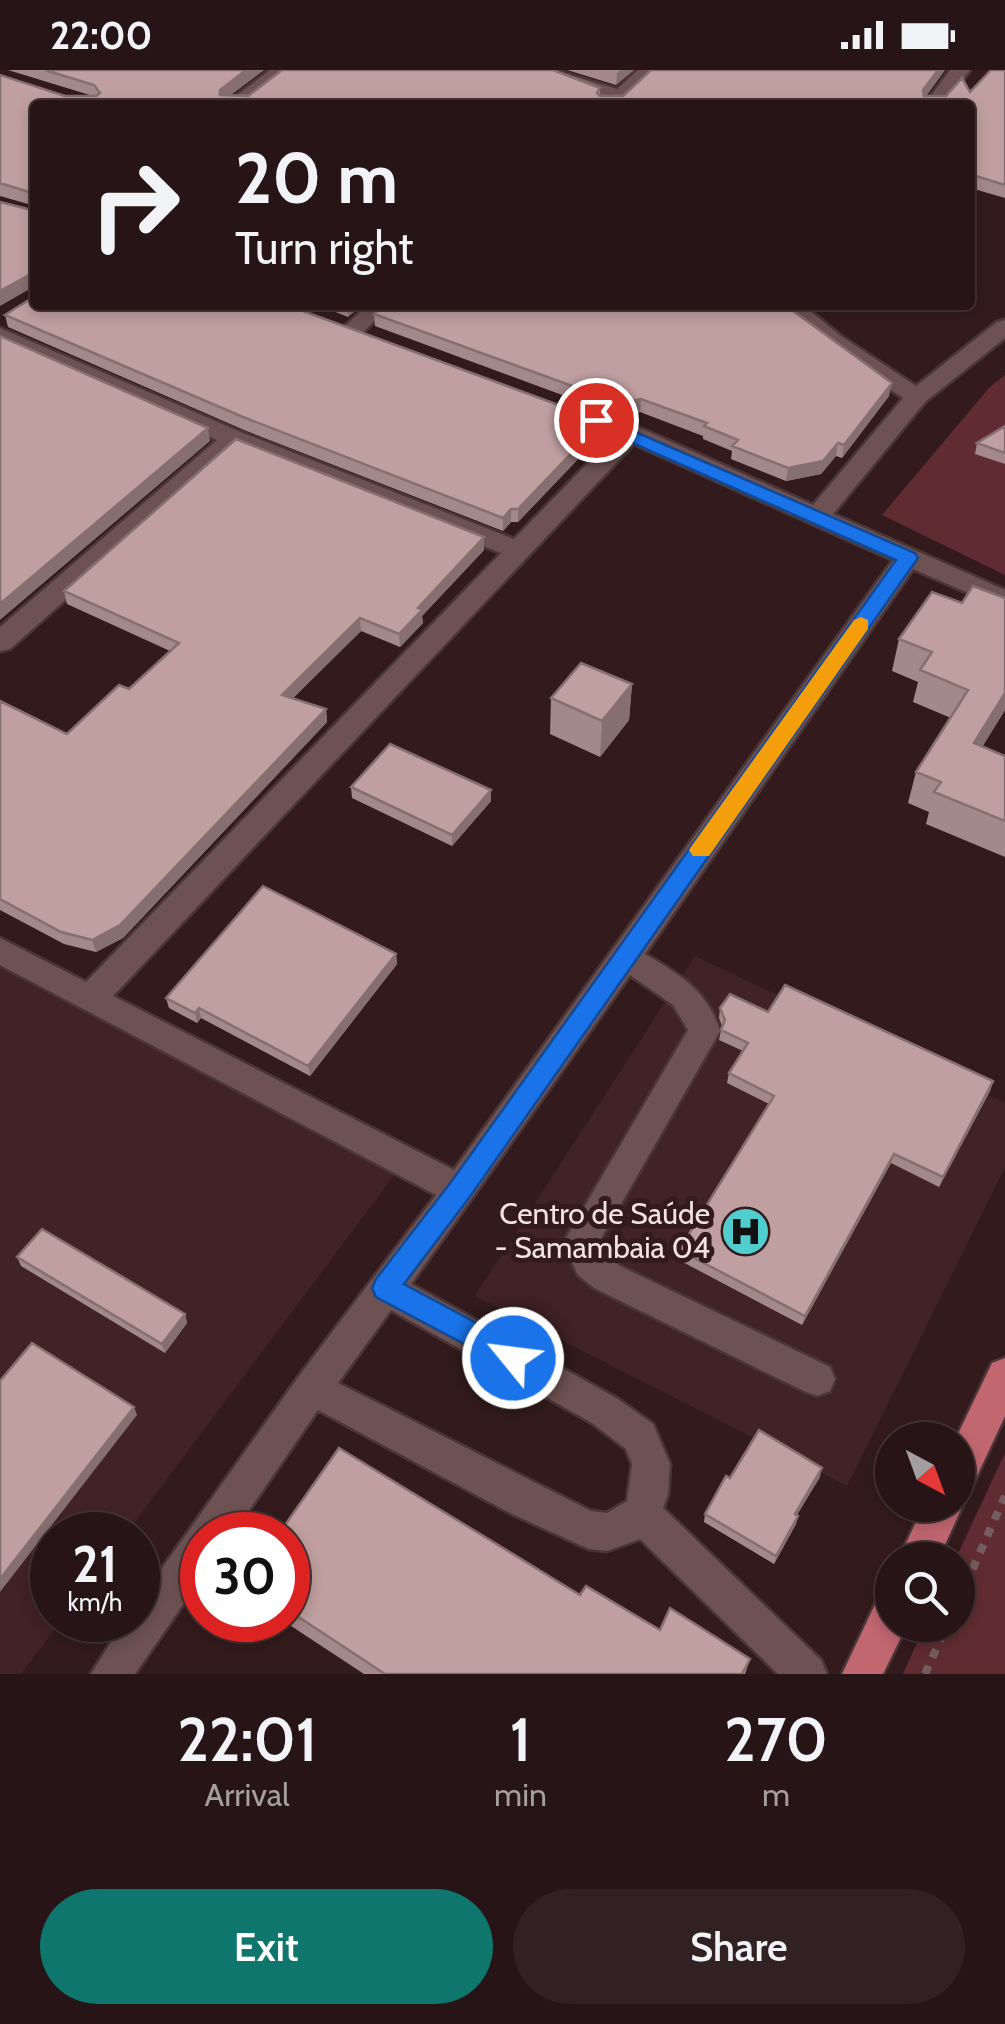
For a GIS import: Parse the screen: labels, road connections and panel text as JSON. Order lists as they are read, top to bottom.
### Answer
{
  "places": {
    "hospital": ["Centro de Saúde - Samambaia 04"]
  },
  "north": "bottom right",
  "page": {
    "status": "22:00",
    "turn": ["20 m", "Turn right"],
    "speed": "21 km/h",
    "limit": "30",
    "eta": [
      "22:01",
      "Arrival",
      "1",
      "min",
      "270",
      "m"
    ],
    "buttons": ["Exit", "Share"]
  }
}
